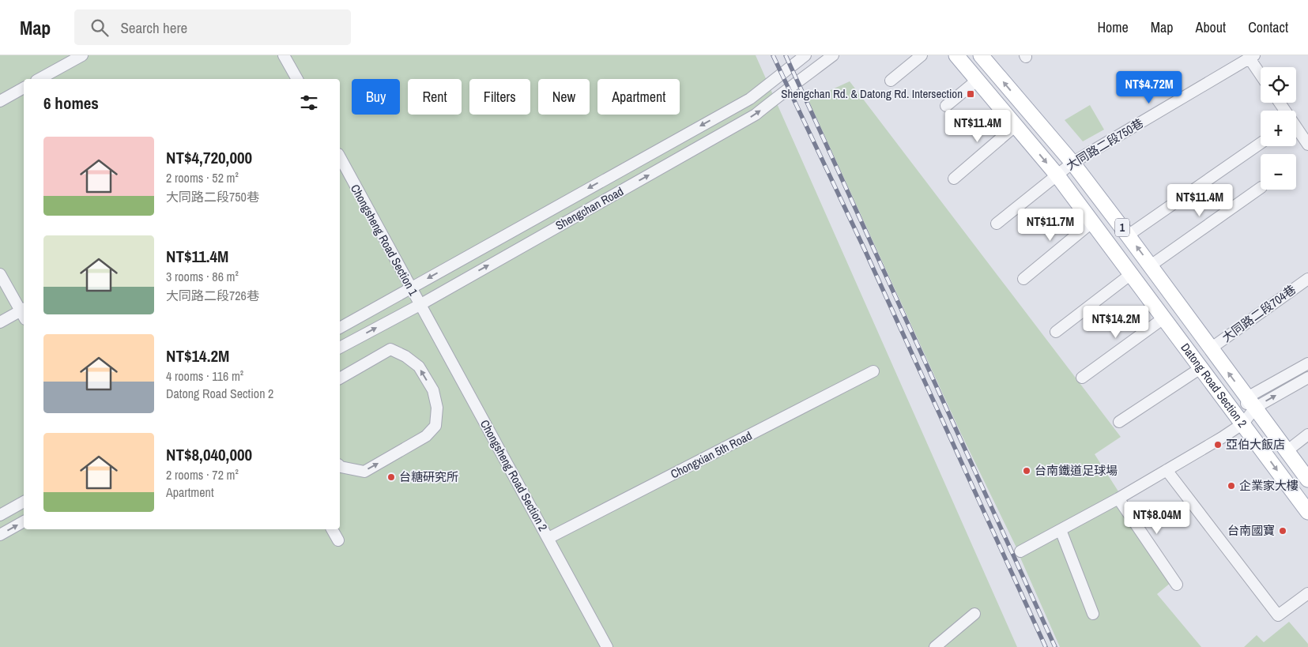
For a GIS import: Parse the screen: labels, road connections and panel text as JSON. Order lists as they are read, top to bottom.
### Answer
{
  "streets": {
    "main road": ["1", "Datong Road Section 2"],
    "street": [
      "大同路二段750巷",
      "Shengchan Road",
      "Chongsheng Road Section 1",
      "大同路二段704巷",
      "Chongxian 5th Road",
      "Chongsheng Road Section 2"
    ]
  },
  "crossings": [
    ["大同路二段750巷", "Datong Road Section 2"],
    ["Shengchan Road", "Chongsheng Road Section 1"],
    ["Shengchan Road", "Chongsheng Road Section 2"],
    ["Chongsheng Road Section 1", "Chongsheng Road Section 2"],
    ["大同路二段704巷", "Datong Road Section 2"],
    ["Chongxian 5th Road", "Chongsheng Road Section 2"]
  ],
  "places": {
    "transit": ["Shengchan Rd. & Datong Rd. Intersection"],
    "other": [
      "亞伯大飯店",
      "台南鐵道足球場",
      "台糖研究所",
      "企業家大樓",
      "台南國寶"
    ]
  },
  "page": {
    "header": "Map",
    "search": "Search here",
    "nav": [
      "Home",
      "Map",
      "About",
      "Contact"
    ],
    "map_buttons": ["+", "−"],
    "price": [
      "NT$4.72M",
      "NT$11.4M",
      "NT$11.4M",
      "NT$11.7M",
      "NT$14.2M",
      "NT$8.04M"
    ],
    "chip": [
      "Buy",
      "Rent",
      "Filters",
      "New",
      "Apartment"
    ],
    "heading": "6 homes",
    "list": [
      {
        "name": "NT$4,720,000",
        "note": "2 rooms · 52 m² · 大同路二段750巷"
      },
      {
        "name": "NT$11.4M",
        "note": "3 rooms · 86 m² · 大同路二段726巷"
      },
      {
        "name": "NT$14.2M",
        "note": "4 rooms · 116 m² · Datong Road Section 2"
      },
      {
        "name": "NT$8,040,000",
        "note": "2 rooms · 72 m² · Apartment"
      }
    ]
  }
}
